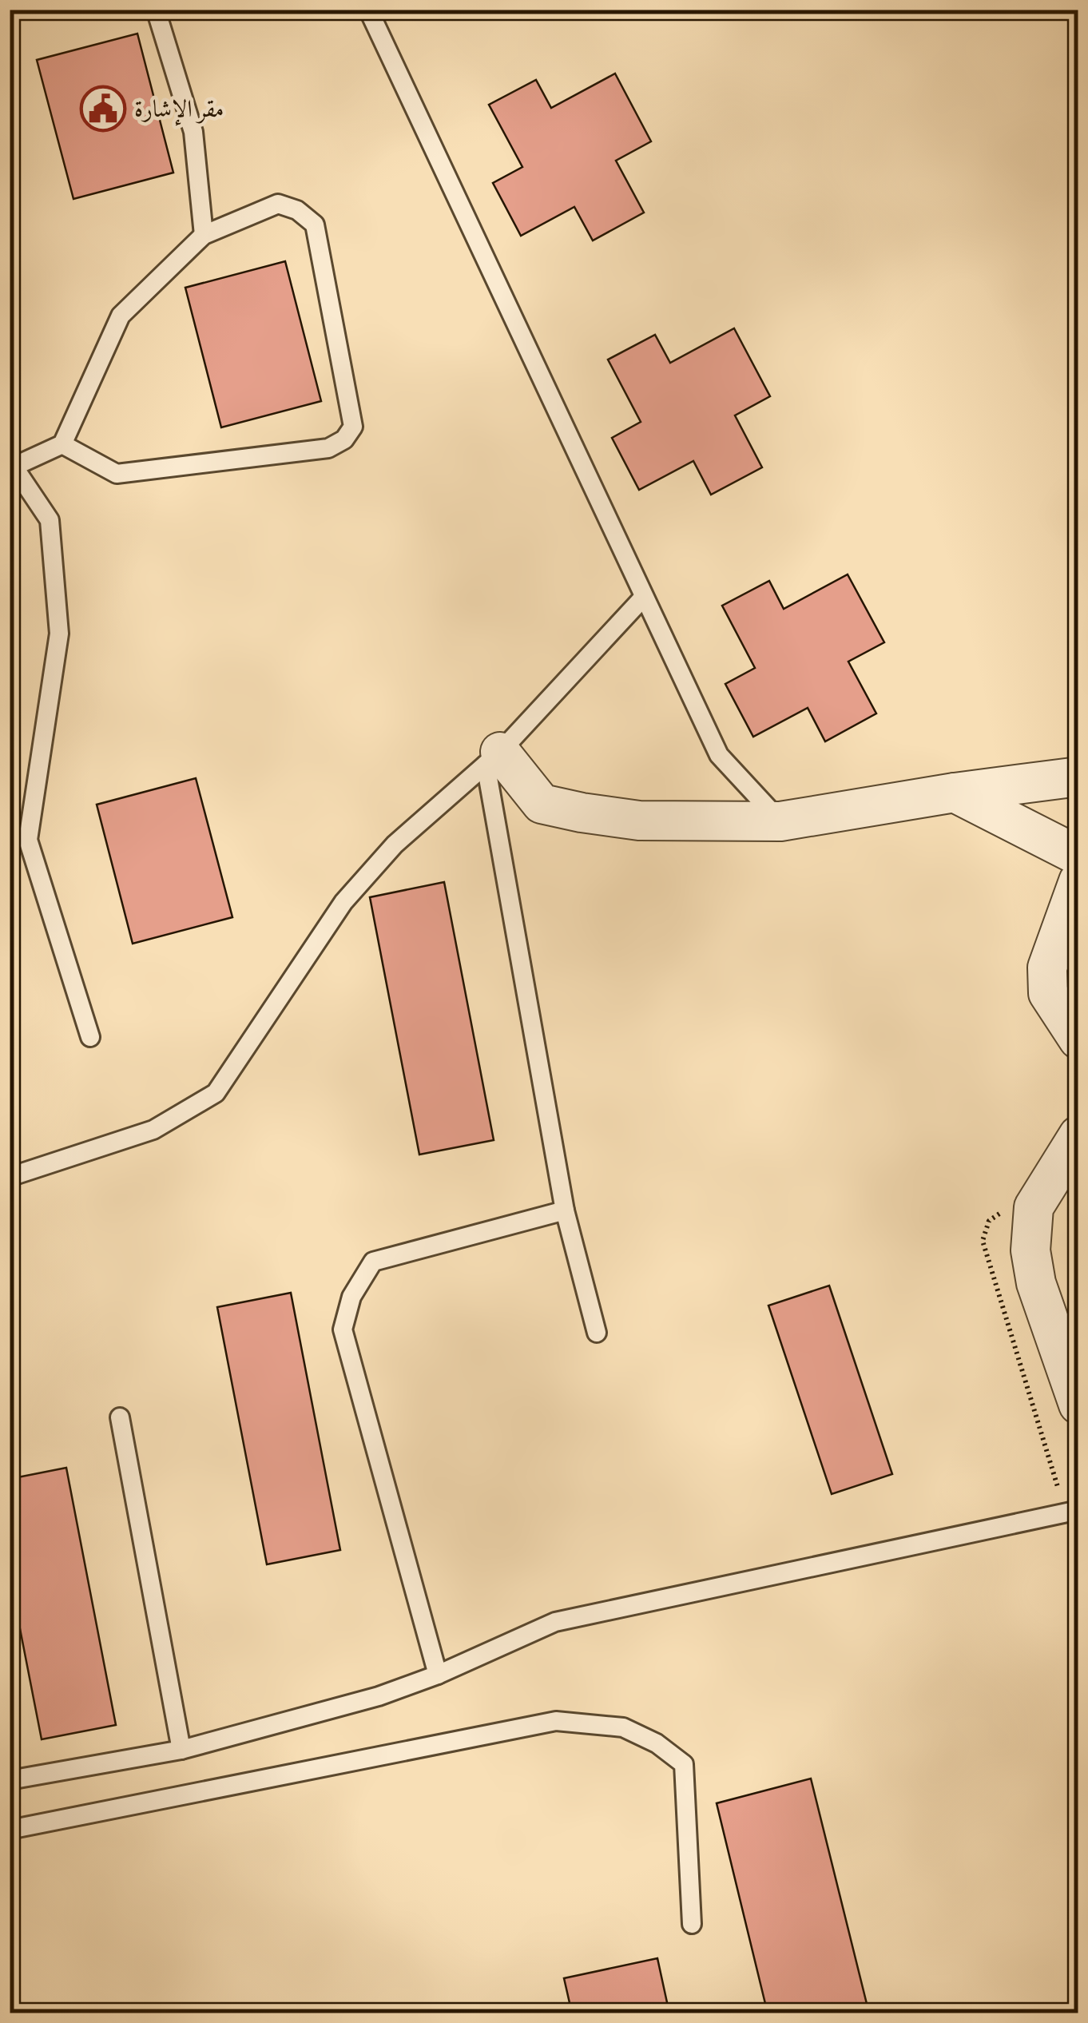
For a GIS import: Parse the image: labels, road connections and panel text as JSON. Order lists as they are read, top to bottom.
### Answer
{
  "places": {
    "public building": ["مقر الإشارة"]
  }
}
